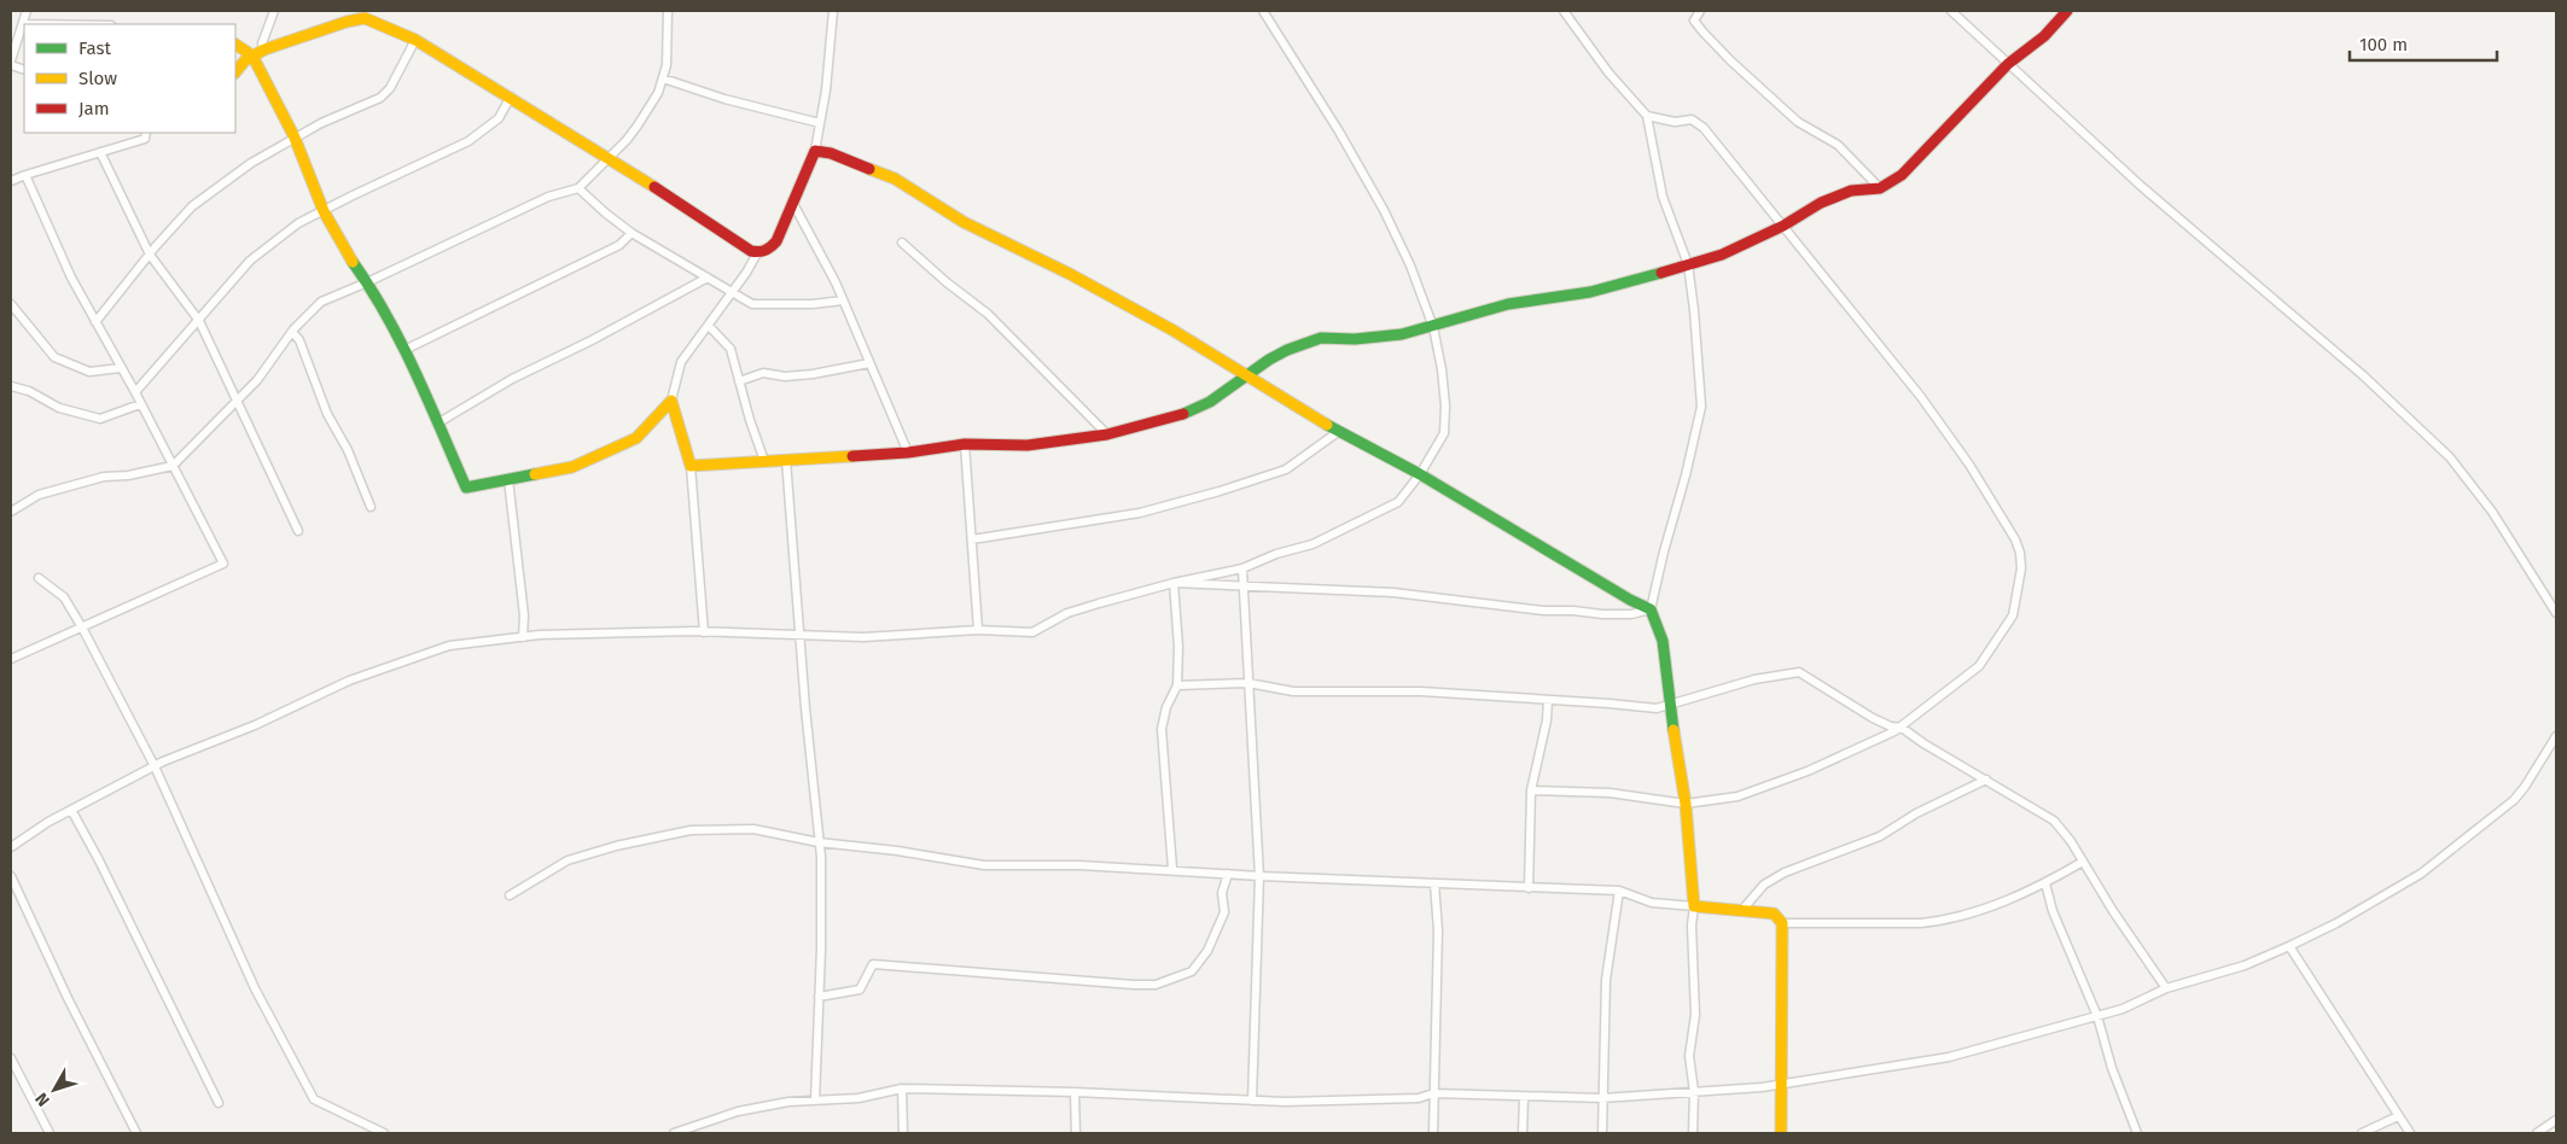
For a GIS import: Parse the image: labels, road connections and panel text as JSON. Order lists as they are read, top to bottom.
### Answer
{
  "legend": ["Fast", "Slow", "Jam"],
  "scale_bar": "100 m",
  "north": "bottom left"
}
